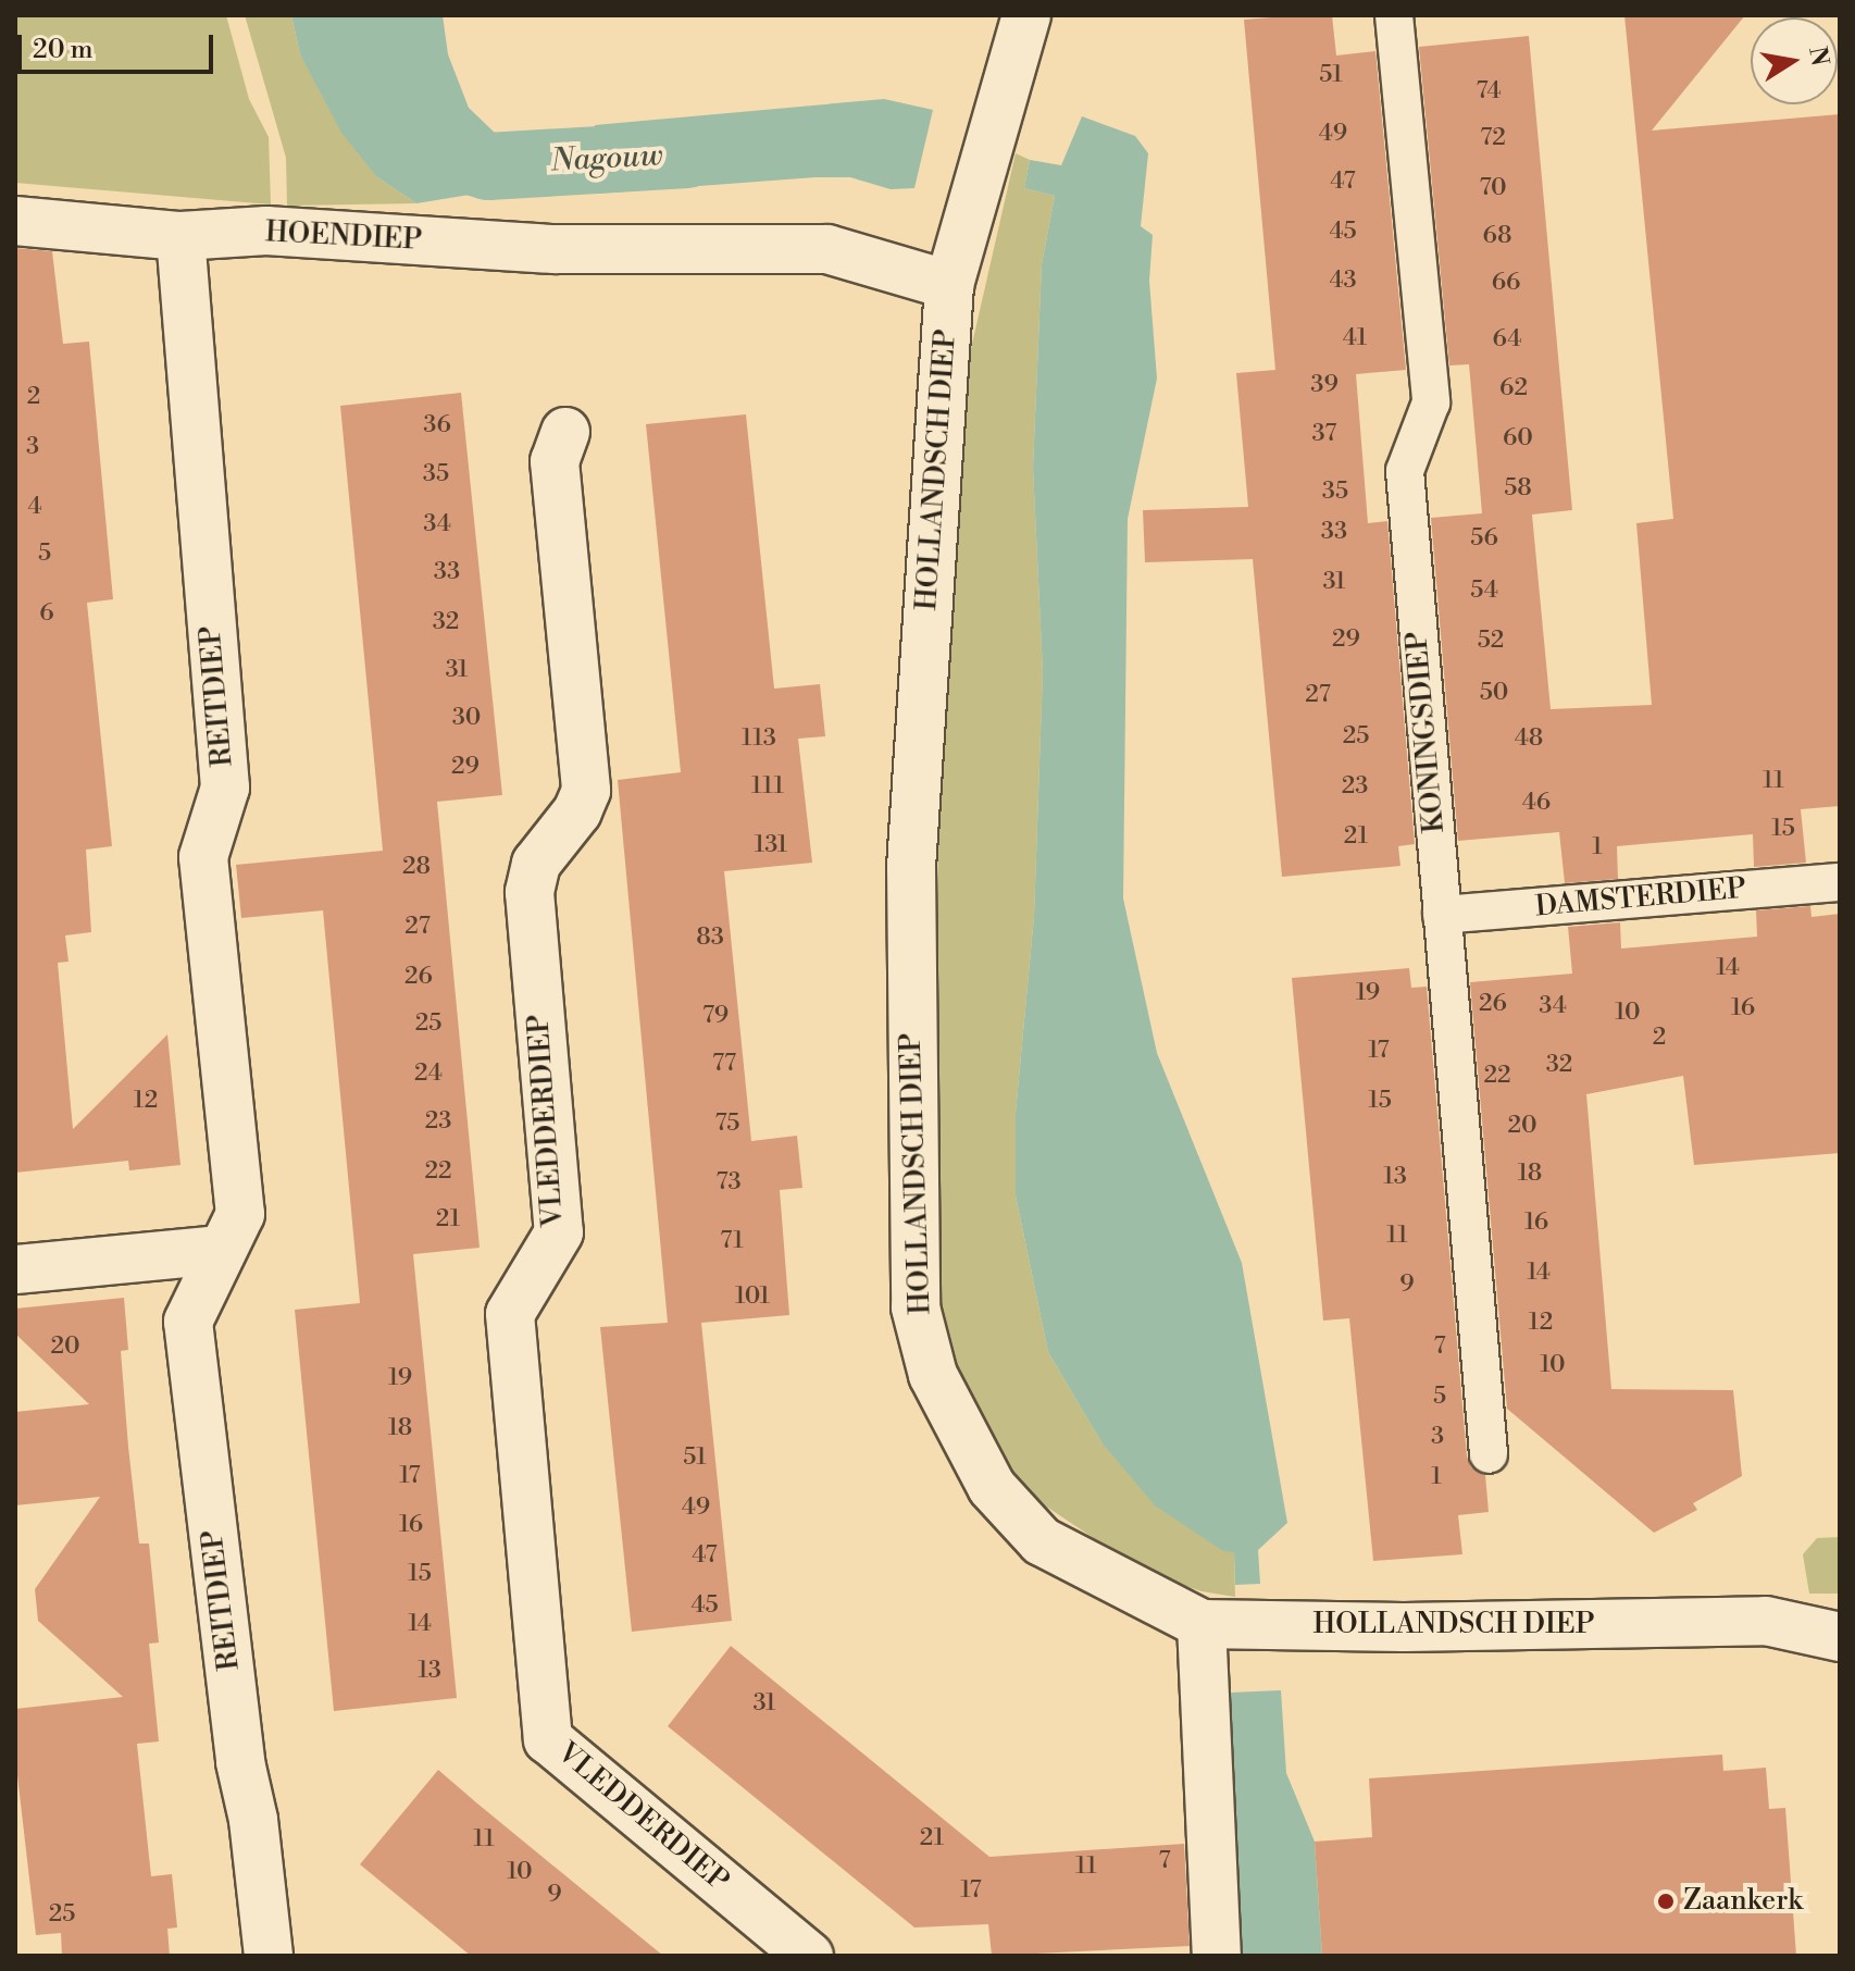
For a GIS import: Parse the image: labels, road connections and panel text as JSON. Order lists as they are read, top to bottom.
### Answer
{
  "streets": {
    "street": [
      "HOENDIEP",
      "HOLLANDSCH DIEP",
      "REITDIEP",
      "KONINGSDIEP",
      "DAMSTERDIEP",
      "VLEDDERDIEP"
    ]
  },
  "crossings": [
    ["HOENDIEP", "HOLLANDSCH DIEP"],
    ["HOENDIEP", "REITDIEP"],
    ["KONINGSDIEP", "DAMSTERDIEP"]
  ],
  "water": ["Nagouw"],
  "places": ["Zaankerk"],
  "house_numbers": [
    "51",
    "74",
    "49",
    "72",
    "47",
    "70",
    "45",
    "68",
    "43",
    "66",
    "41",
    "64",
    "39",
    "62",
    "2",
    "36",
    "37",
    "60",
    "3",
    "35",
    "58",
    "35",
    "4",
    "34",
    "33",
    "56",
    "5",
    "33",
    "31",
    "54",
    "6",
    "32",
    "29",
    "52",
    "31",
    "50",
    "27",
    "30",
    "25",
    "113",
    "48",
    "29",
    "11",
    "111",
    "23",
    "46",
    "15",
    "21",
    "131",
    "1",
    "28",
    "27",
    "83",
    "14",
    "26",
    "19",
    "26",
    "34",
    "16",
    "10",
    "79",
    "25",
    "2",
    "17",
    "77",
    "32",
    "24",
    "22",
    "12",
    "15",
    "23",
    "75",
    "20",
    "22",
    "18",
    "13",
    "73",
    "21",
    "16",
    "11",
    "71",
    "14",
    "9",
    "101",
    "12",
    "20",
    "7",
    "10",
    "19",
    "5",
    "18",
    "3",
    "51",
    "17",
    "1",
    "49",
    "16",
    "47",
    "15",
    "45",
    "14",
    "13",
    "31",
    "21",
    "11",
    "7",
    "11",
    "10",
    "17",
    "9",
    "25"
  ],
  "scale_bar": "20 m",
  "north": "right"
}
